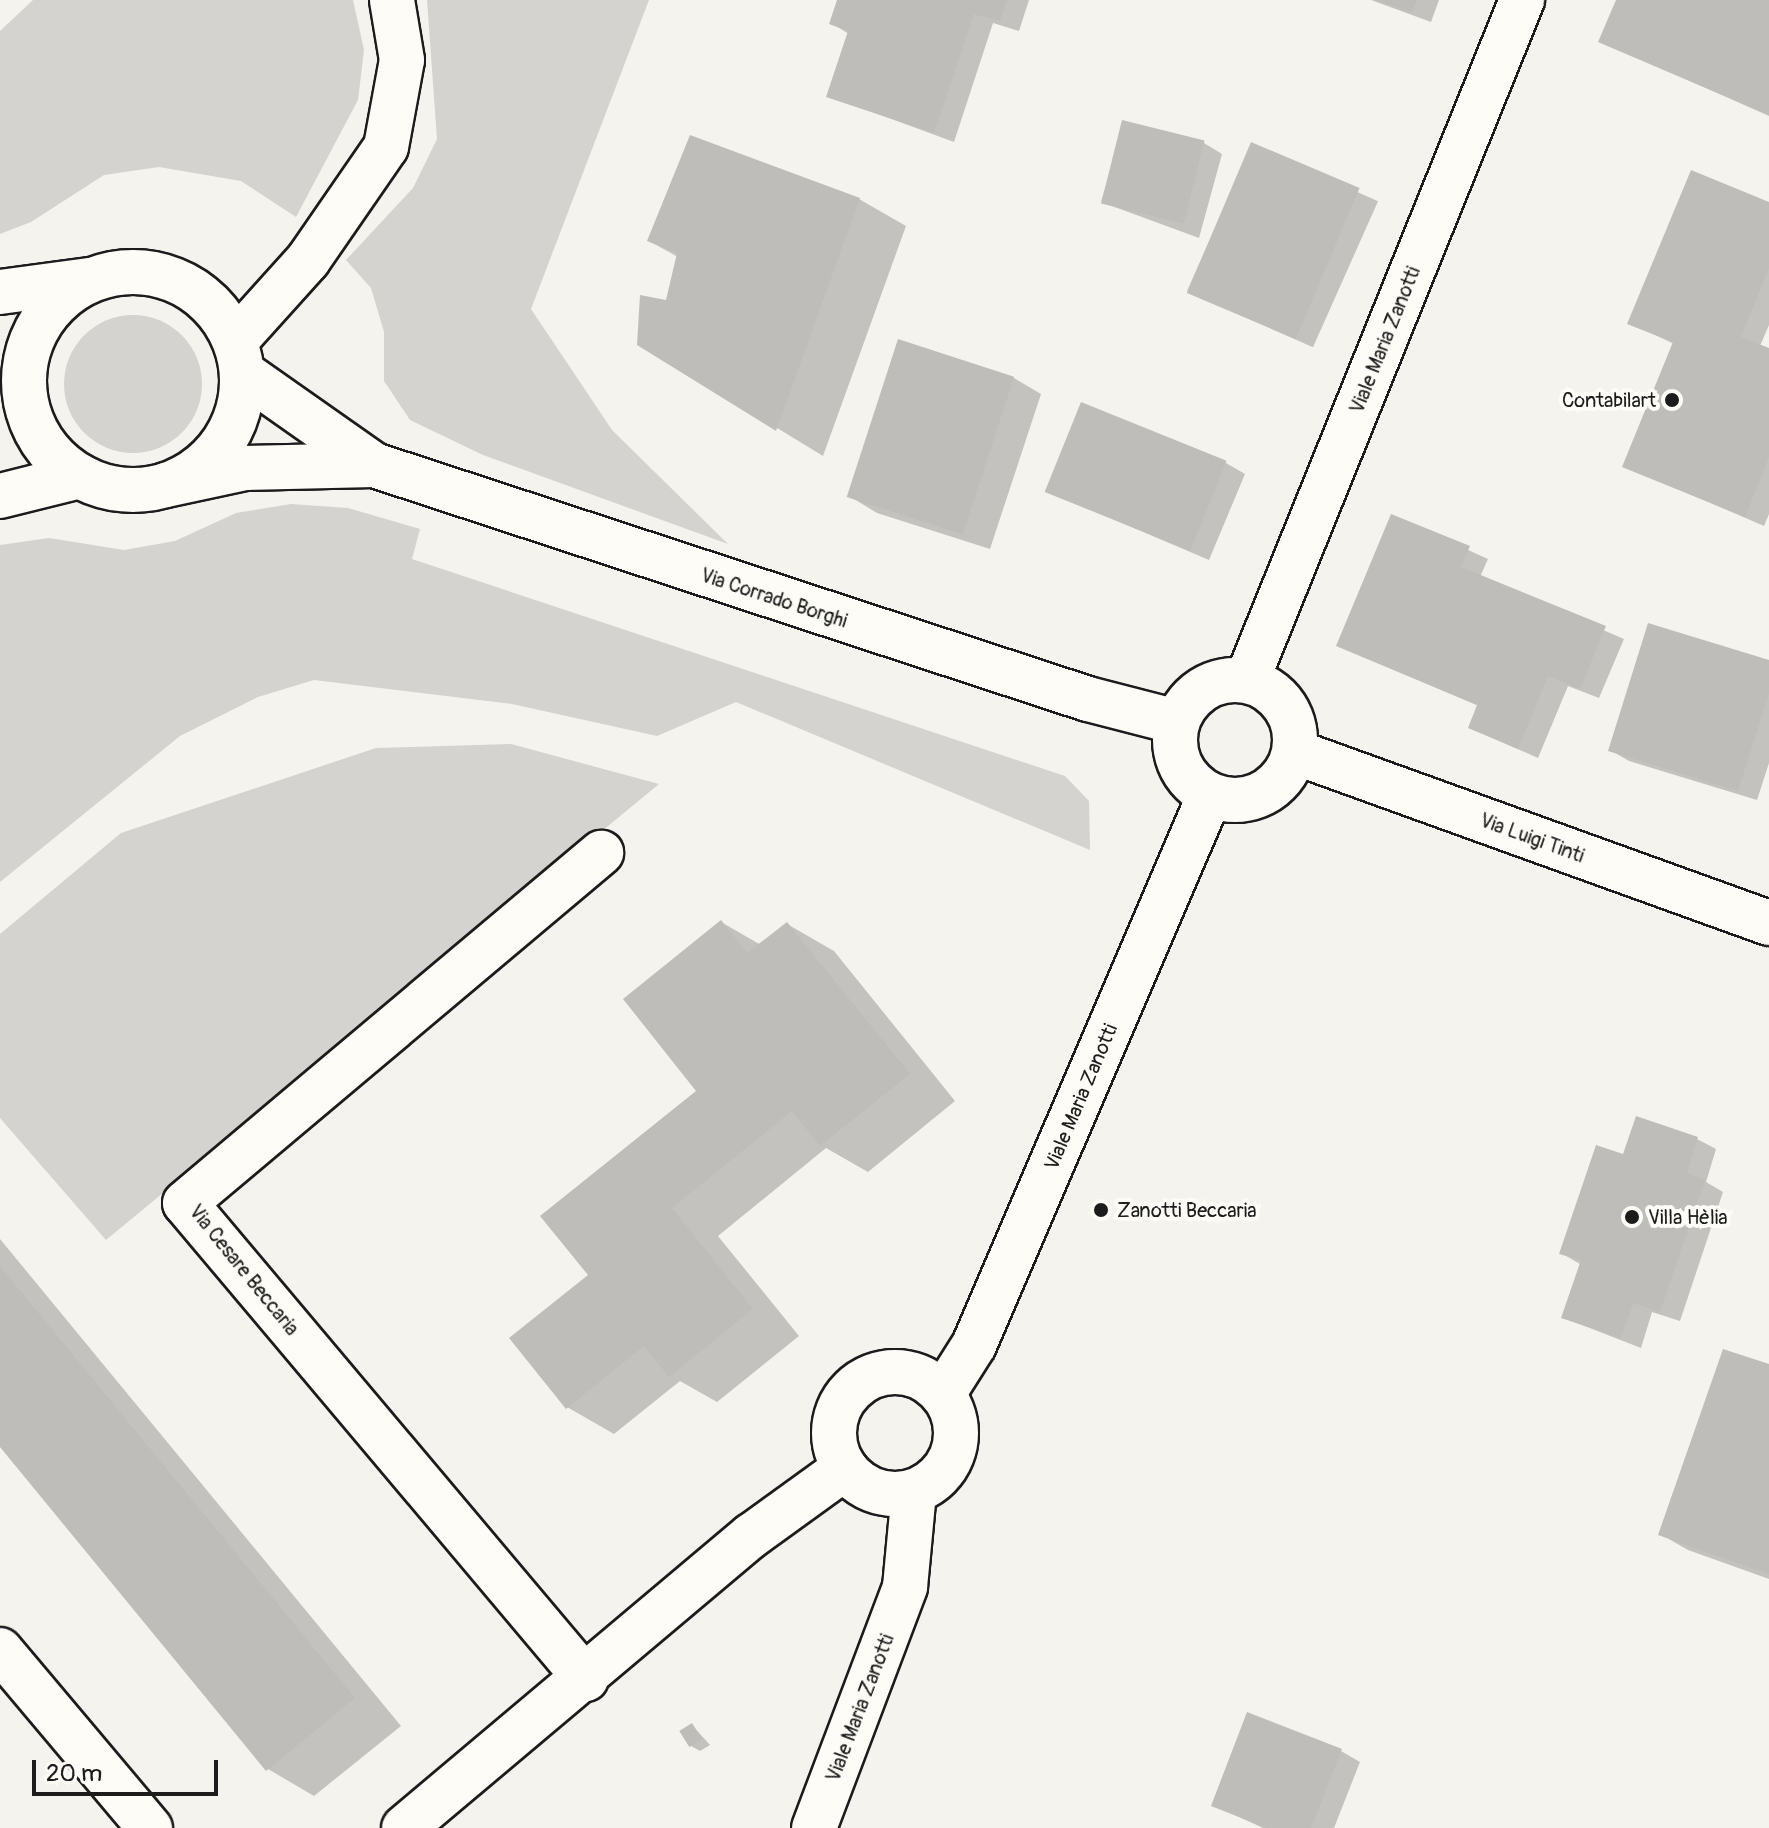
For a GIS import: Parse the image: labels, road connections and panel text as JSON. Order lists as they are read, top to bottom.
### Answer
{
  "streets": {
    "main road": [
      "Viale Maria Zanotti",
      "Via Corrado Borghi",
      "Via Luigi Tinti",
      "Via Cesare Beccaria"
    ]
  },
  "crossings": [
    ["Viale Maria Zanotti", "Via Corrado Borghi"],
    ["Viale Maria Zanotti", "Via Luigi Tinti"],
    ["Via Corrado Borghi", "Via Luigi Tinti"]
  ],
  "places": ["Contabilart", "Zanotti Beccaria", "Villa Hèlia"],
  "scale_bar": "20 m"
}
